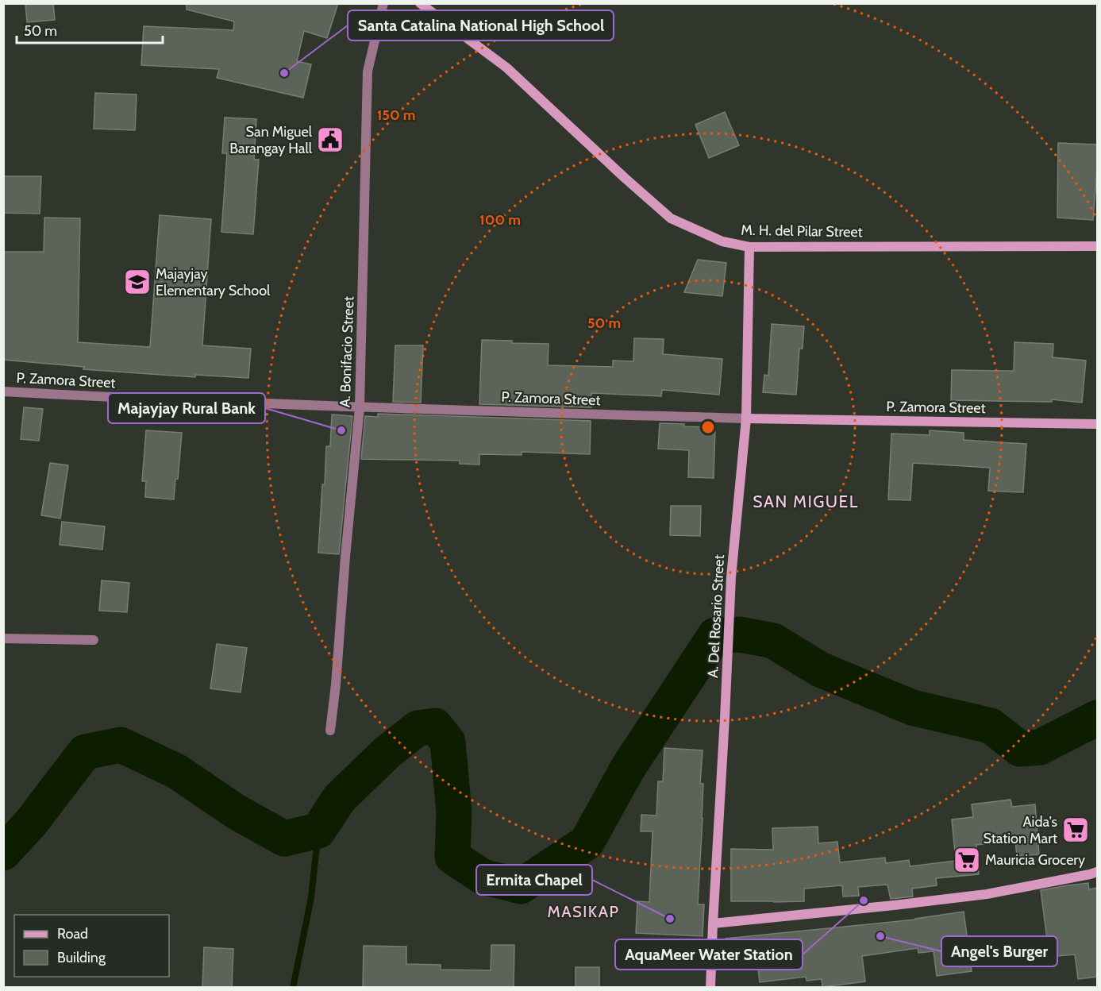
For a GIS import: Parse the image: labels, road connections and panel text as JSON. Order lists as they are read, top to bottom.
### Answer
{
  "streets": {
    "main road": ["M. H. del Pilar Street", "P. Zamora Street", "A. Del Rosario Street"],
    "street": ["A. Bonifacio Street"]
  },
  "crossings": [
    ["M. H. del Pilar Street", "A. Del Rosario Street"],
    ["A. Bonifacio Street", "P. Zamora Street"],
    ["P. Zamora Street", "A. Del Rosario Street"]
  ],
  "districts": ["SAN MIGUEL", "MASIKAP"],
  "places": {
    "other": [
      "Santa Catalina National High School",
      "Majayjay Rural Bank",
      "AquaMeer Water Station",
      "Ermita Chapel",
      "Angel's Burger"
    ],
    "public building": ["San Miguel Barangay Hall"],
    "school or university": ["Majayjay Elementary School"],
    "supermarket": ["Aida's Station Mart", "Mauricia Grocery"]
  },
  "legend": ["Road", "Building"],
  "scale_bar": "50 m",
  "rings": ["150 m", "100 m", "50 m"]
}
